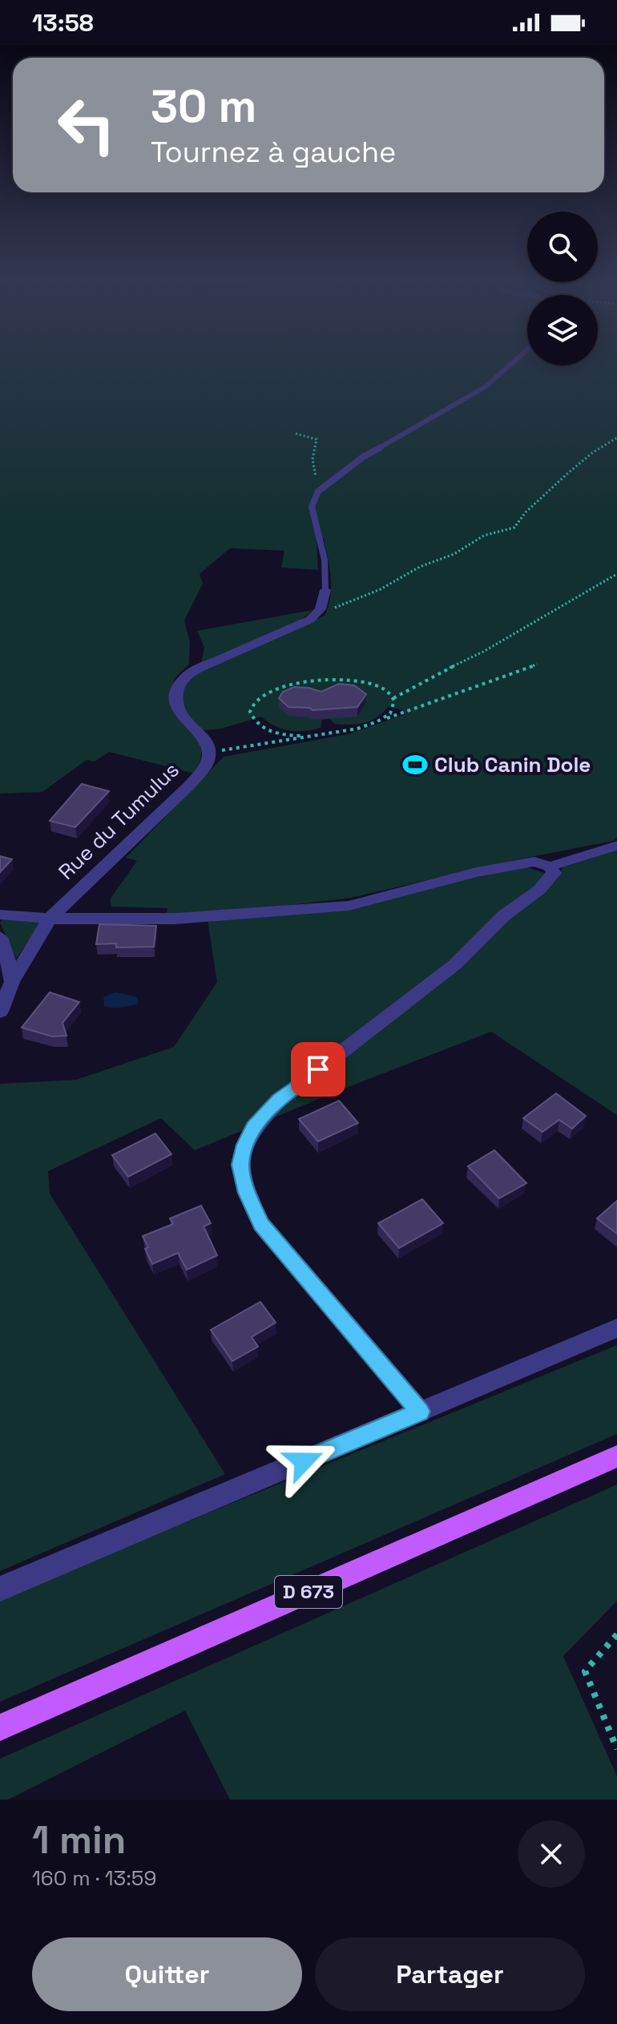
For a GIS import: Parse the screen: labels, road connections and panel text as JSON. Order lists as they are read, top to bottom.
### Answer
{
  "streets": {
    "main road": ["D 673"],
    "street": ["Rue du Tumulus"]
  },
  "places": {
    "sports": ["Club Canin Dole"]
  },
  "page": {
    "status": "13:58",
    "turn": ["30 m", "Tournez à gauche"],
    "heading": ["1 min", "160 m · 13:59"],
    "buttons": ["Quitter", "Partager"]
  }
}
